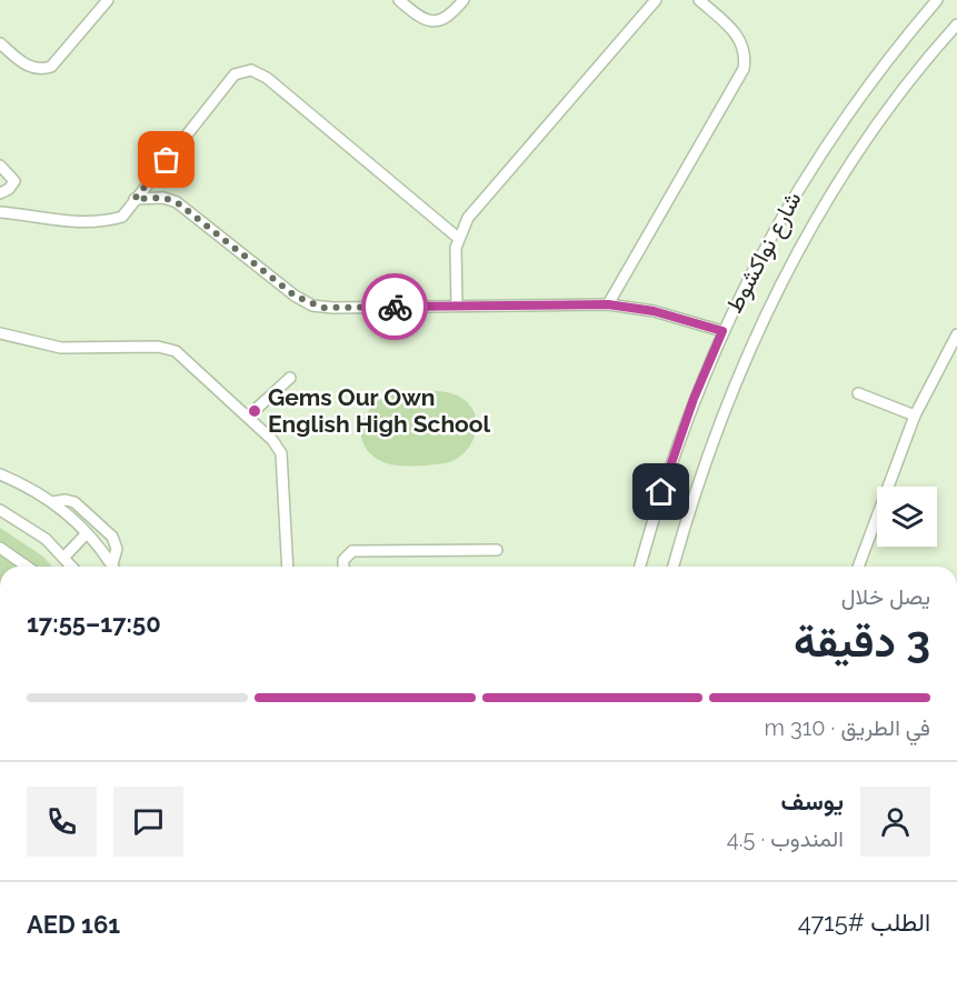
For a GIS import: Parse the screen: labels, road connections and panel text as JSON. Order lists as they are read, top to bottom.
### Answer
{
  "streets": {
    "street": ["شارع نواكشوط"]
  },
  "places": ["Gems Our Own English High School"],
  "page": {
    "heading": ["3 دقيقة", "يصل خلال", "17:50–17:55"],
    "panel": [
      "يوسف",
      "المندوب · 4.5",
      "الطلب #4715",
      "AED 161"
    ],
    "bar": "في الطريق · 310 m"
  }
}
